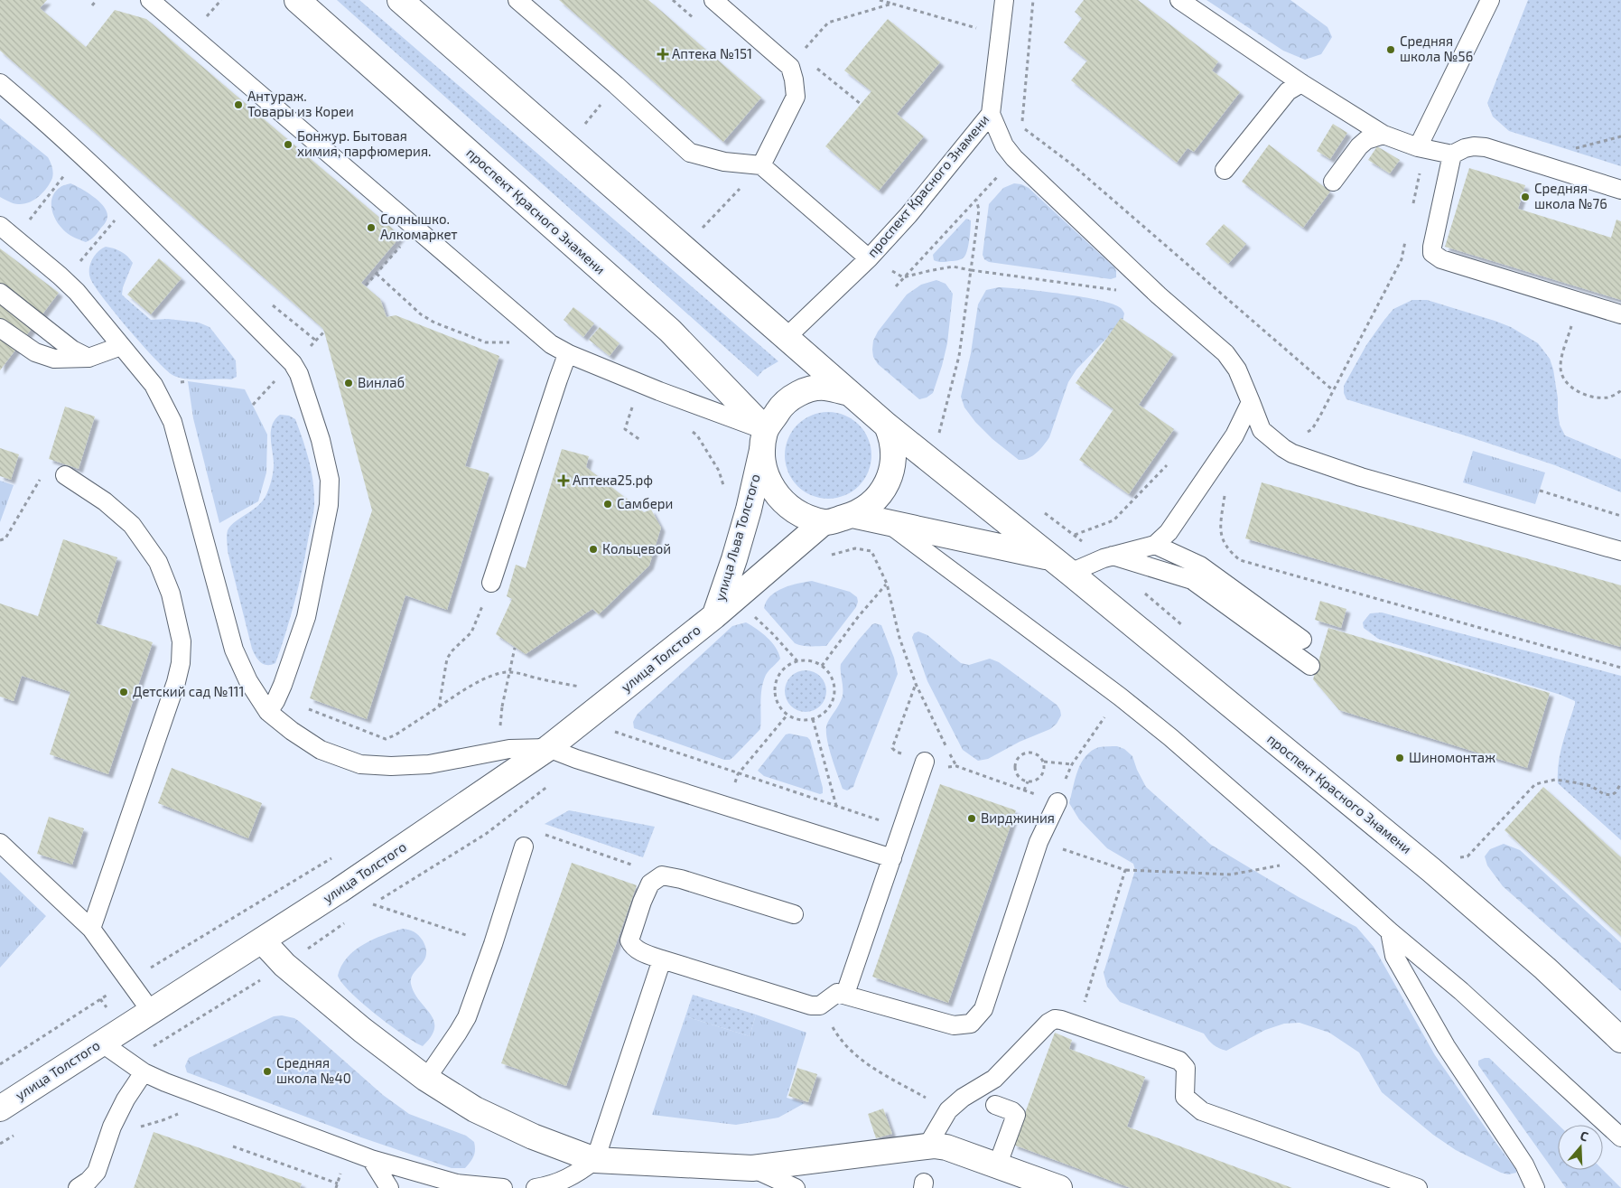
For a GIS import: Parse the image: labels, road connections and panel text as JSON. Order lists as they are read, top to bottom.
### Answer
{
  "streets": {
    "main road": ["проспект Красного Знамени", "улица Льва Толстого", "улица Толстого"]
  },
  "crossings": [
    ["проспект Красного Знамени", "улица Льва Толстого"],
    ["улица Льва Толстого", "улица Толстого"]
  ],
  "places": {
    "other": [
      "Средняя школа №56",
      "Антураж. Товары из Кореи",
      "Бонжур. Бытовая химия, парфюмерия.",
      "Средняя школа №76",
      "Солнышко. Алкомаркет",
      "Винлаб",
      "Самбери",
      "Кольцевой",
      "Детский сад №111",
      "Шиномонтаж",
      "Вирджиния",
      "Средняя школа №40"
    ],
    "health": ["Аптека №151", "Аптека25.рф"]
  },
  "north": "top"
}
